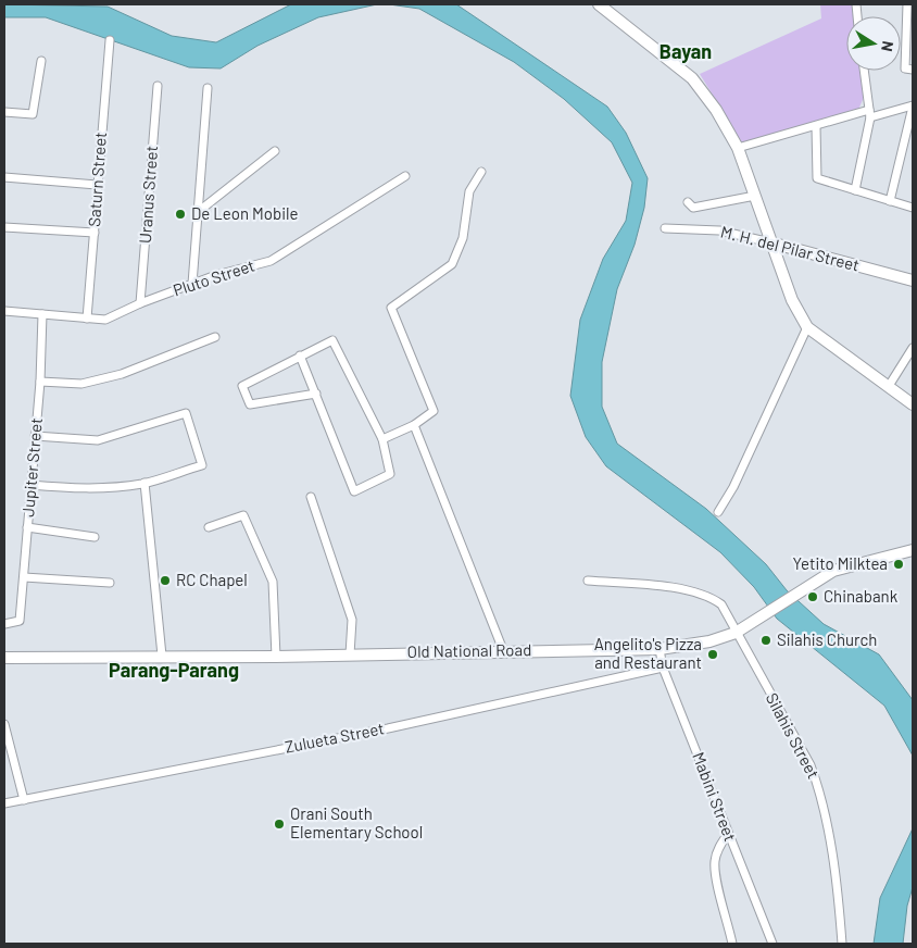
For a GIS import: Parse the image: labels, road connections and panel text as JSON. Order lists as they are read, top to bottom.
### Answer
{
  "streets": {
    "main road": ["M. H. del Pilar Street", "Old National Road"],
    "street": [
      "Saturn Street",
      "Uranus Street",
      "Pluto Street",
      "Jupiter Street",
      "Silahis Street",
      "Zulueta Street",
      "Mabini Street"
    ]
  },
  "crossings": [
    ["Saturn Street", "Pluto Street"],
    ["Uranus Street", "Pluto Street"],
    ["Pluto Street", "Jupiter Street"],
    ["Old National Road", "Silahis Street"],
    ["Old National Road", "Mabini Street"],
    ["Zulueta Street", "Mabini Street"]
  ],
  "districts": ["Bayan", "Parang-Parang"],
  "places": [
    "De Leon Mobile",
    "Yetito Milktea",
    "RC Chapel",
    "Chinabank",
    "Silahis Church",
    "Angelito's Pizza and Restaurant",
    "Orani South Elementary School"
  ],
  "north": "right"
}
